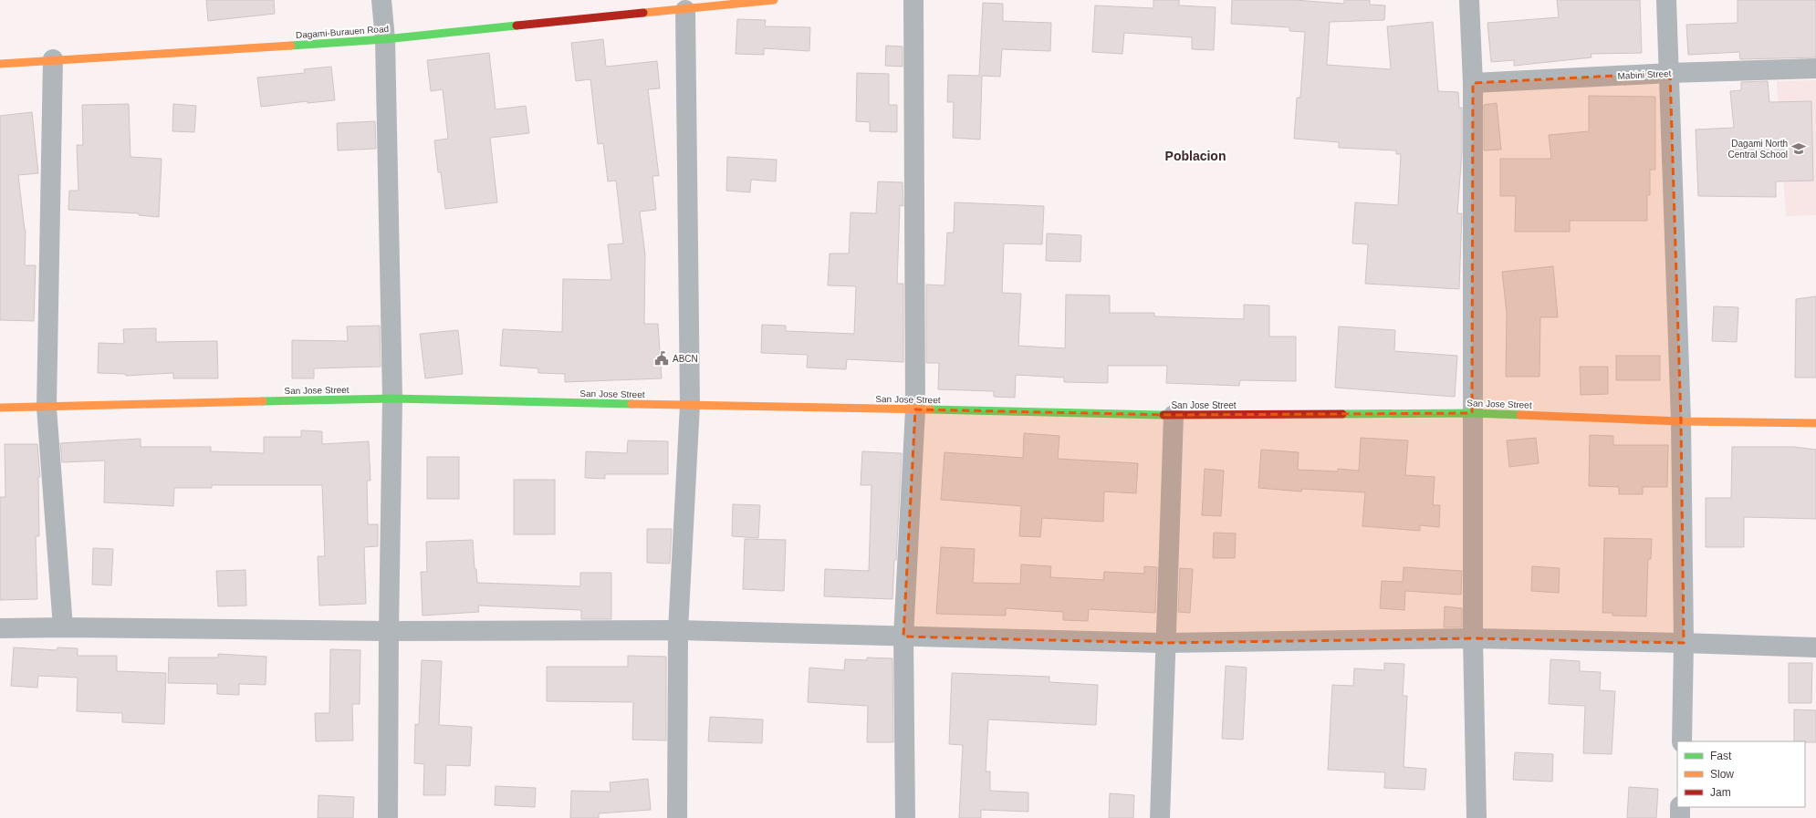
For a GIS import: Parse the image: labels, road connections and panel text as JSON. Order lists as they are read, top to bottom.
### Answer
{
  "streets": {
    "street": ["Dagami-Burauen Road", "Mabini Street", "San Jose Street"]
  },
  "districts": ["Poblacion"],
  "places": {
    "school or university": ["Dagami North Central School"],
    "public building": ["ABCN"]
  },
  "legend": ["Fast", "Slow", "Jam"]
}
